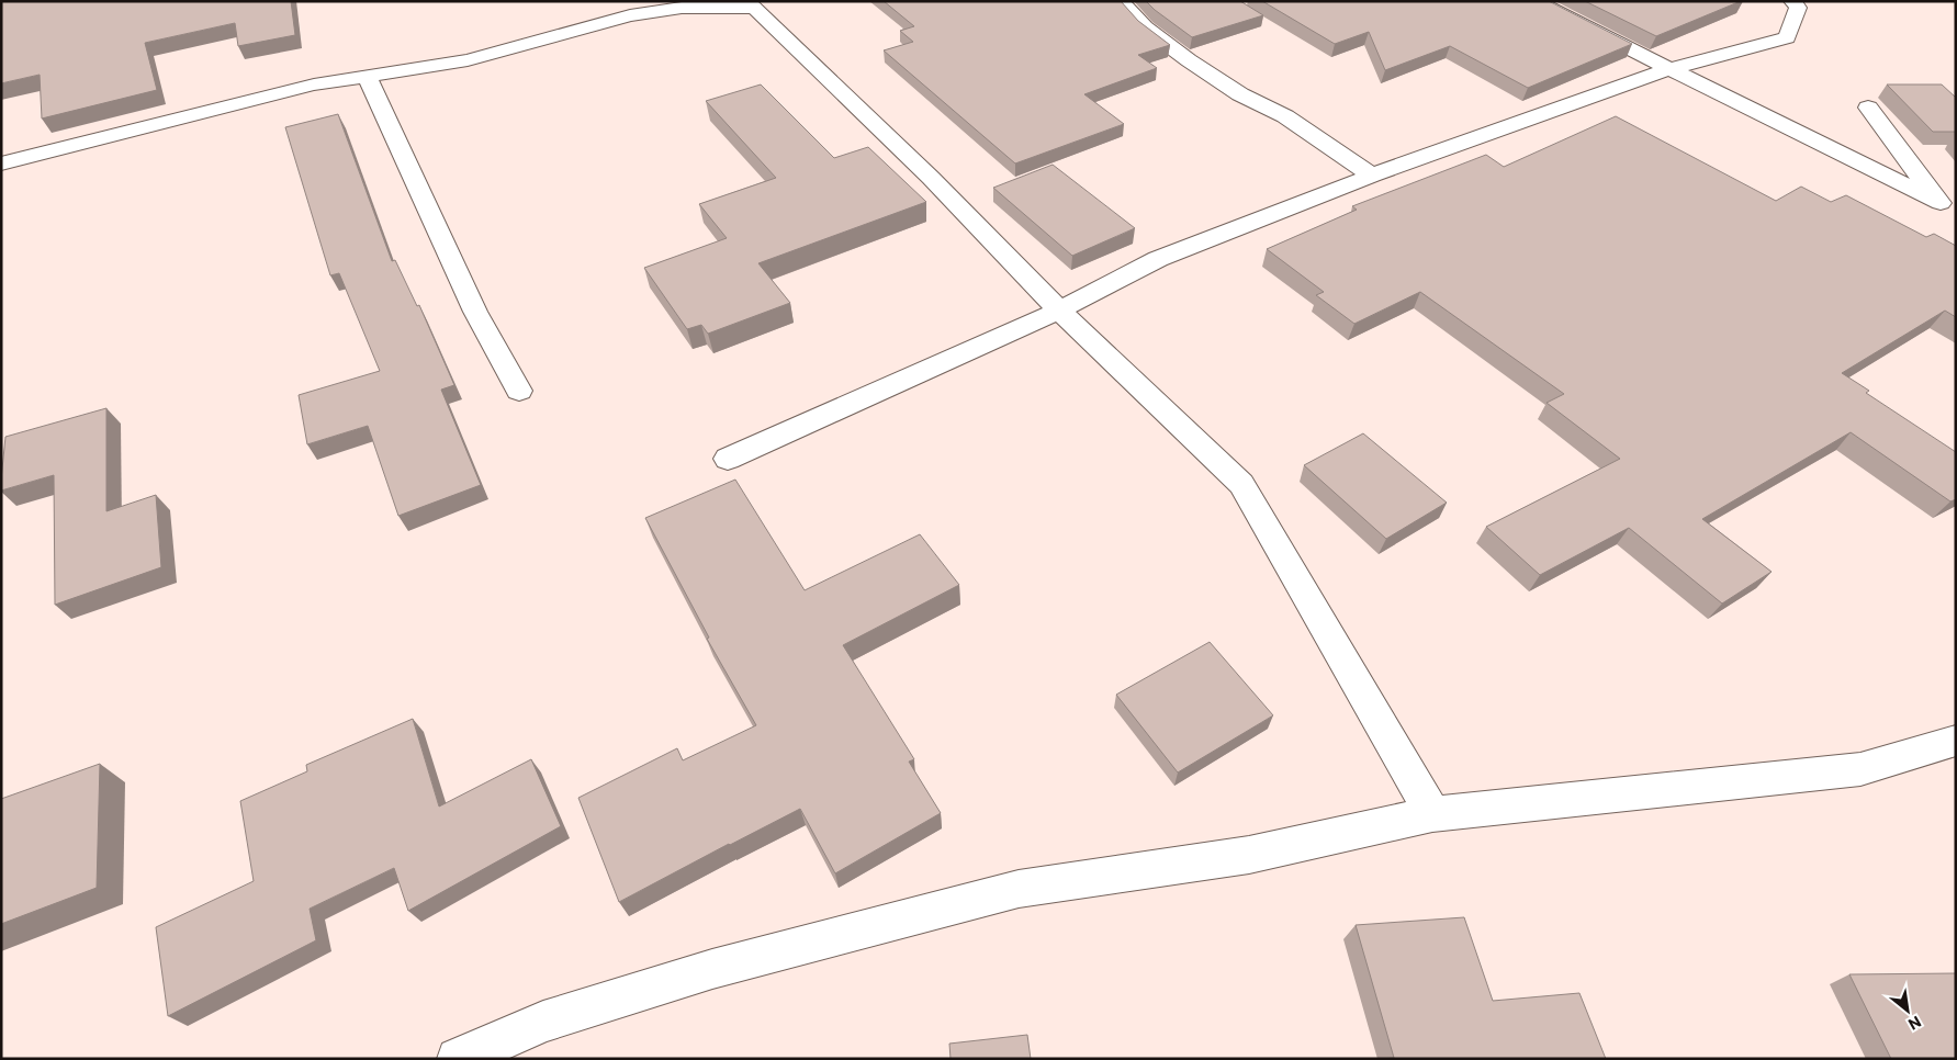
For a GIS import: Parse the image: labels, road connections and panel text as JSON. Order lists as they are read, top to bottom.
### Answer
{
  "north": "bottom right"
}
